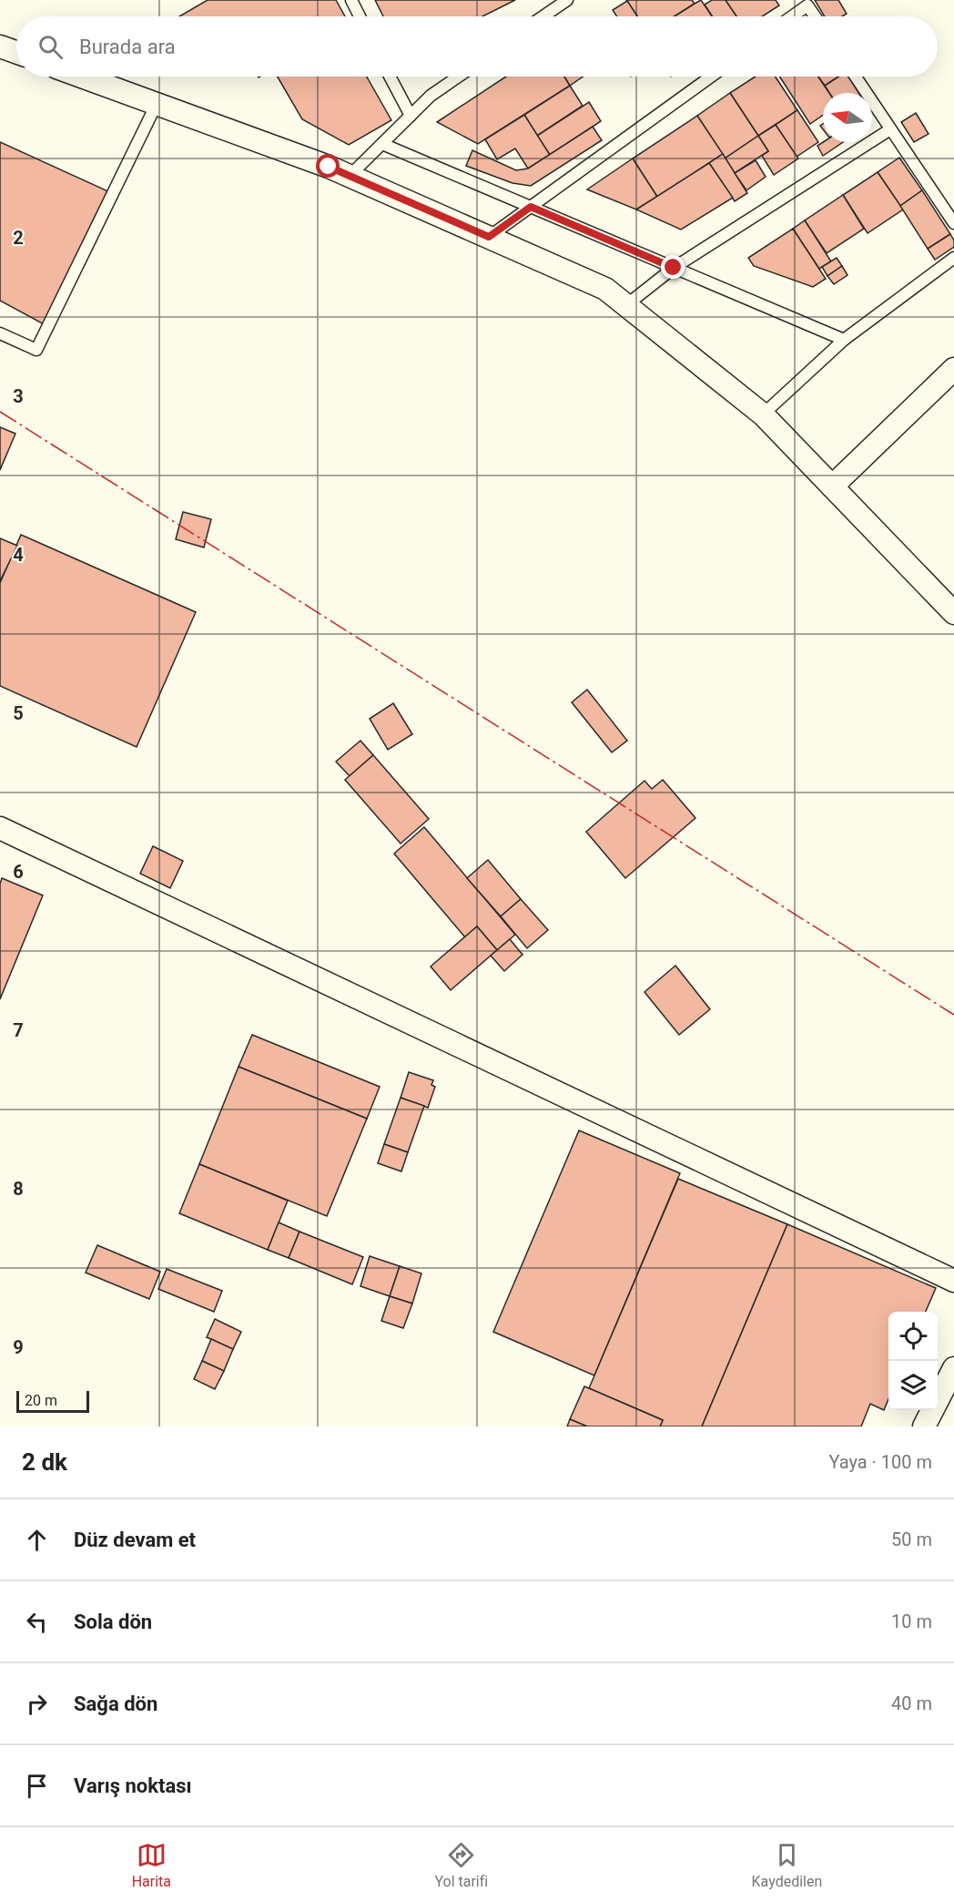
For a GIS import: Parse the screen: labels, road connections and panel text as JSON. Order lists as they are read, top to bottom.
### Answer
{
  "scale_bar": "20 m",
  "north": "left",
  "page": {
    "search": "Burada ara",
    "scale": "20 m",
    "heading": ["2 dk", "Yaya · 100 m"],
    "list": [
      ["Düz devam et", "50 m"],
      ["Sola dön", "10 m"],
      ["Sağa dön", "40 m"],
      "Varış noktası"
    ],
    "nav": ["Harita", "Yol tarifi", "Kaydedilen"]
  },
  "grid": {
    "rows": [
      "2",
      "3",
      "4",
      "5",
      "6",
      "7",
      "8",
      "9"
    ]
  }
}
